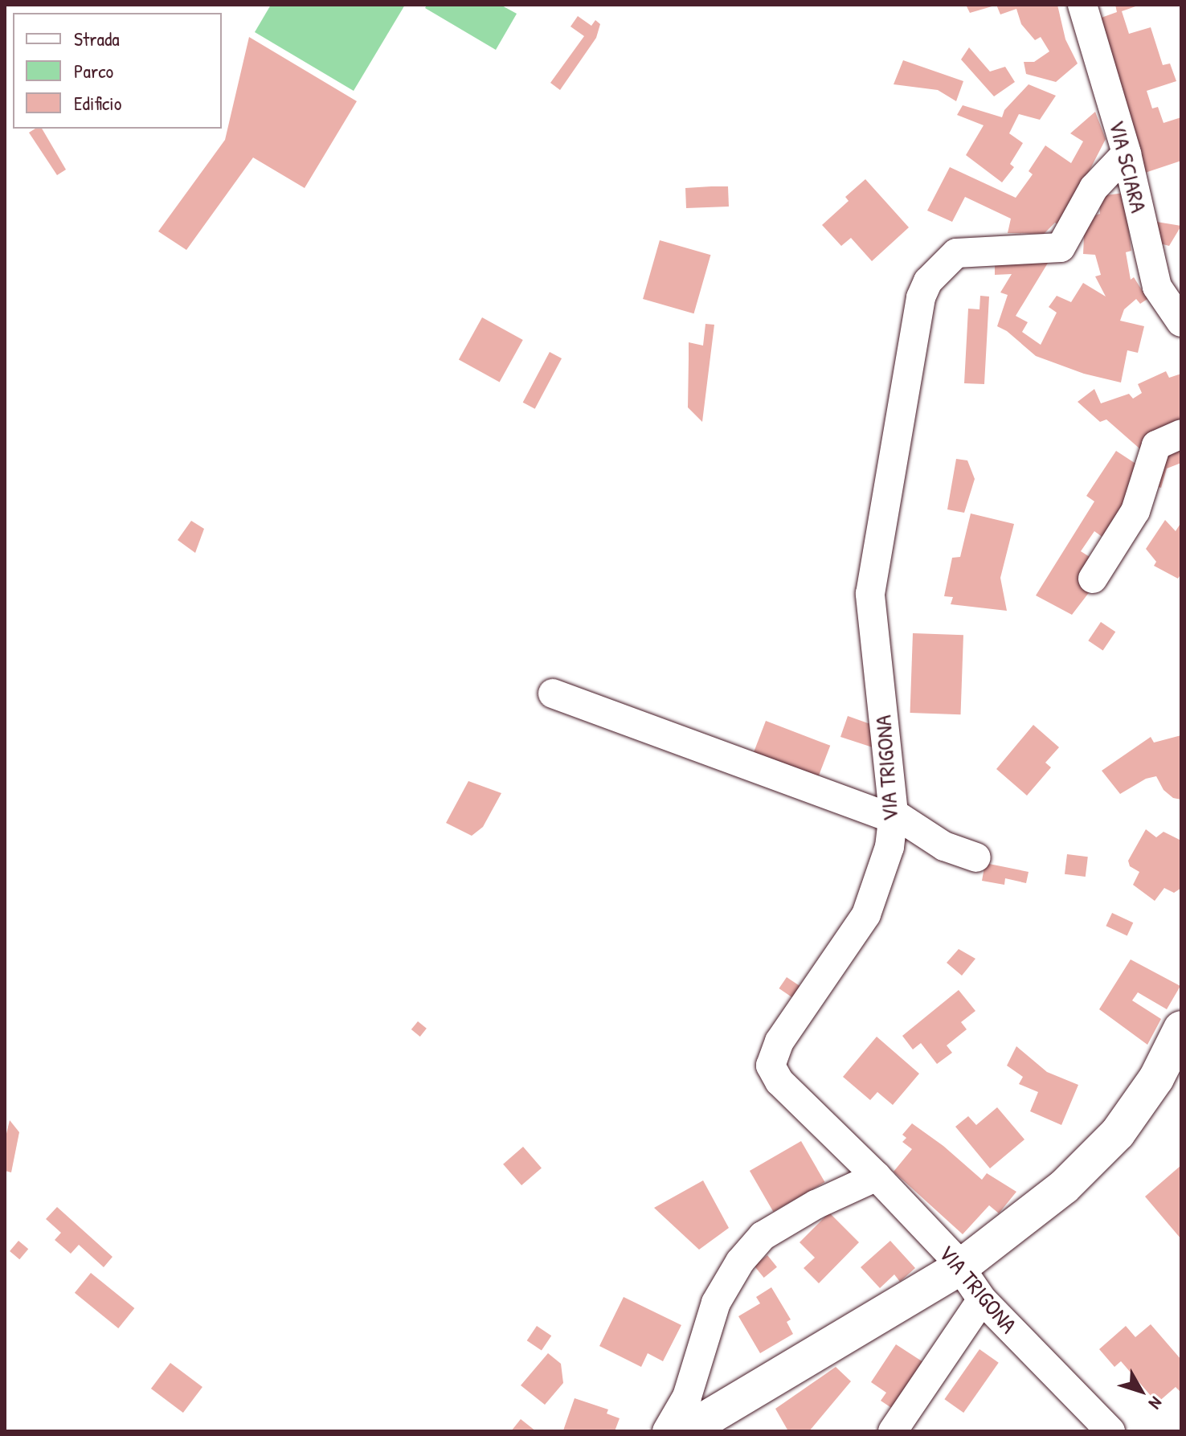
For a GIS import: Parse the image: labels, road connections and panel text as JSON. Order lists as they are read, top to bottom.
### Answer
{
  "streets": {
    "street": ["VIA SCIARA", "VIA TRIGONA"]
  },
  "crossings": [
    ["VIA SCIARA", "VIA TRIGONA"]
  ],
  "legend": ["Strada", "Parco", "Edificio"],
  "north": "bottom right"
}
